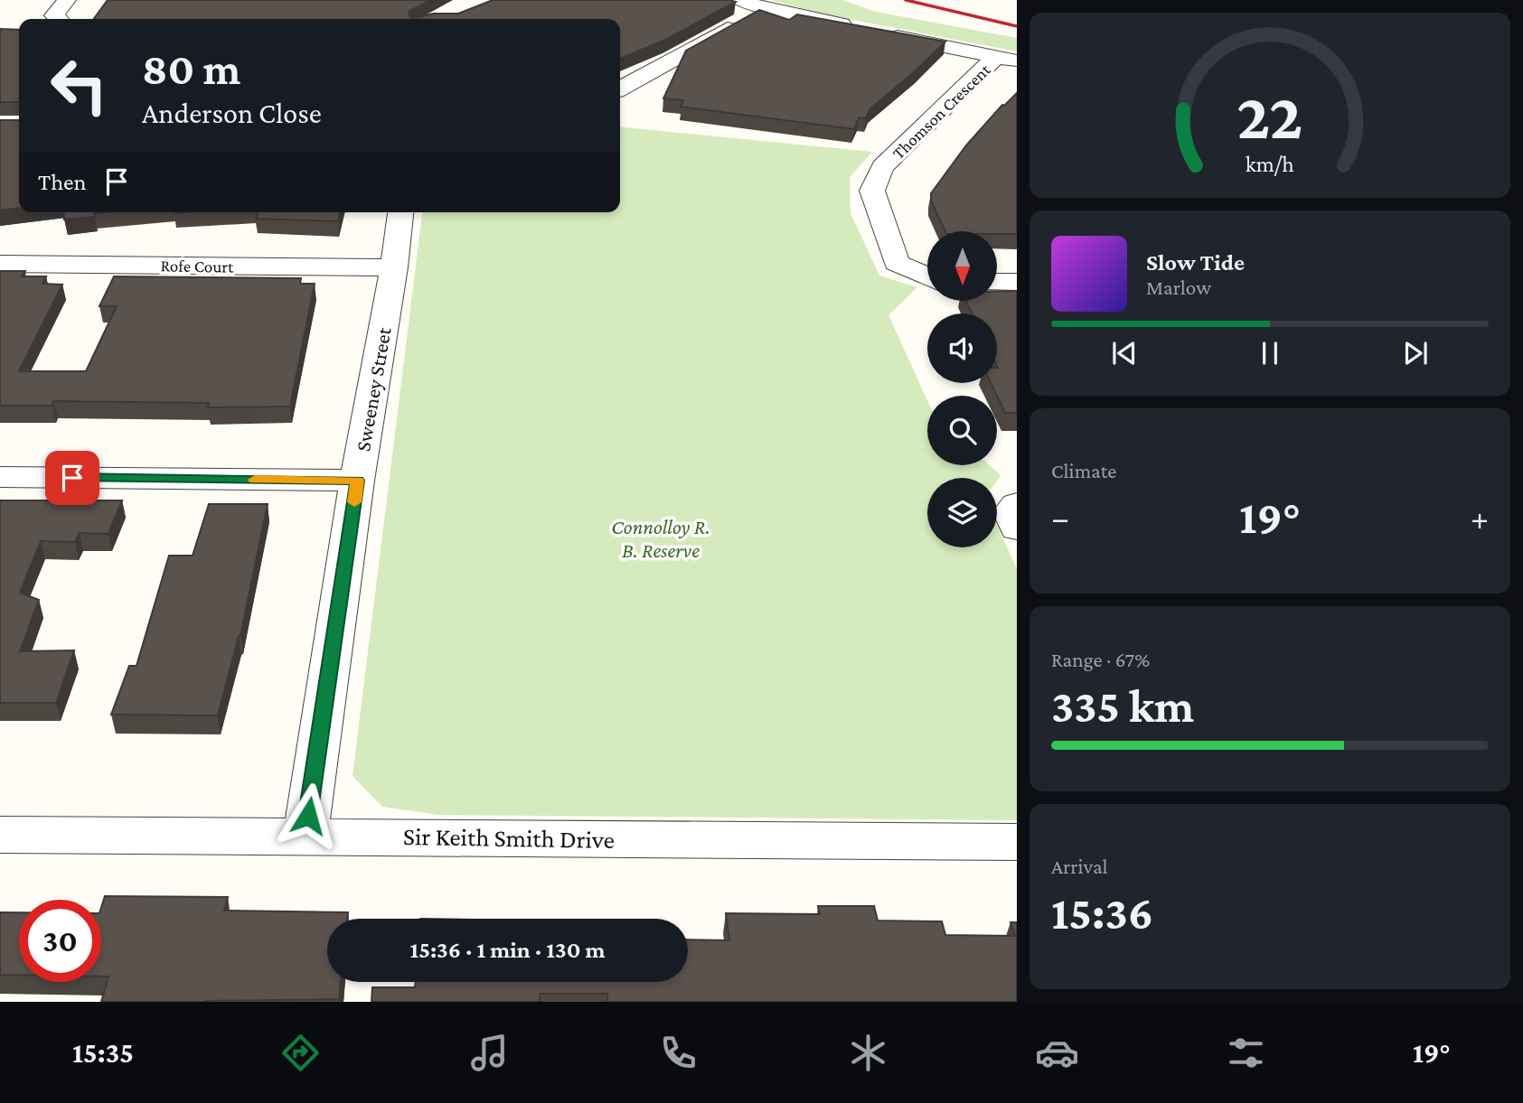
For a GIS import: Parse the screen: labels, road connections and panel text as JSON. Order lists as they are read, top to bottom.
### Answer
{
  "streets": {
    "street": [
      "Thomson Crescent",
      "Rofe Court",
      "Sweeney Street",
      "Sir Keith Smith Drive"
    ]
  },
  "crossings": [
    ["Rofe Court", "Sweeney Street"],
    ["Sweeney Street", "Sir Keith Smith Drive"]
  ],
  "parks": ["Connolloy R. B. Reserve"],
  "north": "bottom",
  "page": {
    "turn": ["80 m", "Anderson Close"],
    "then": "Then",
    "song": ["Slow Tide", "Marlow"],
    "tile": [
      "Climate",
      ["Range · 67%", "335 km"],
      ["Arrival", "15:36"]
    ],
    "heat": ["−", "19°", "+"],
    "limit": "30",
    "trip": "15:36 · 1 min · 130 m",
    "tabs": ["15:35", "19°"],
    "gauge": ["22", "km/h"]
  }
}
